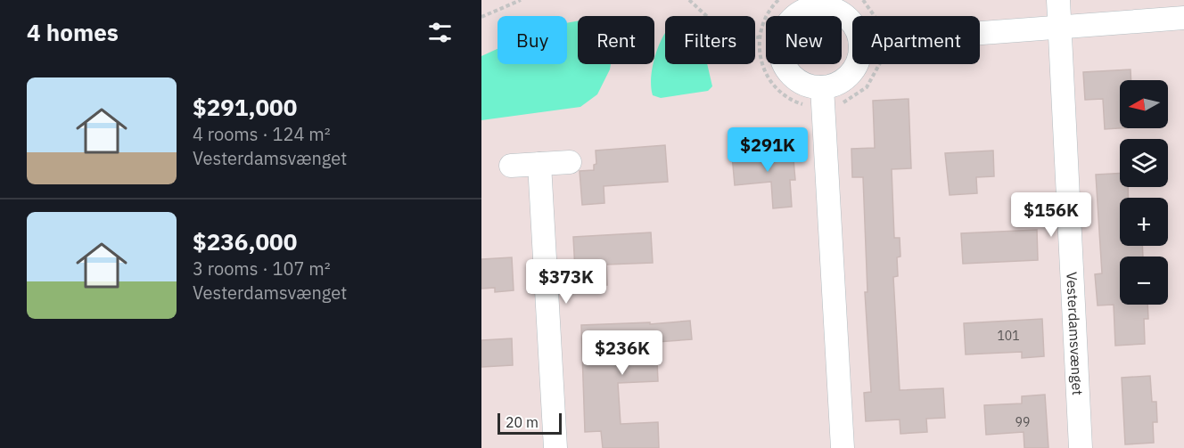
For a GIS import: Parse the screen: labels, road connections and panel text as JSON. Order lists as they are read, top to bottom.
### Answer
{
  "streets": {
    "street": ["Vesterdamsvænget"]
  },
  "house_numbers": ["101", "99"],
  "scale_bar": "20 m",
  "north": "left",
  "page": {
    "heading": "4 homes",
    "chip": [
      "Buy",
      "Rent",
      "Filters",
      "New",
      "Apartment"
    ],
    "list": [
      {
        "name": "$291,000",
        "note": "4 rooms · 124 m² · Vesterdamsvænget"
      },
      {
        "name": "$236,000",
        "note": "3 rooms · 107 m² · Vesterdamsvænget"
      }
    ],
    "map_buttons": ["+", "−"],
    "price": [
      "$291K",
      "$156K",
      "$373K",
      "$236K"
    ],
    "scale": "20 m"
  }
}
